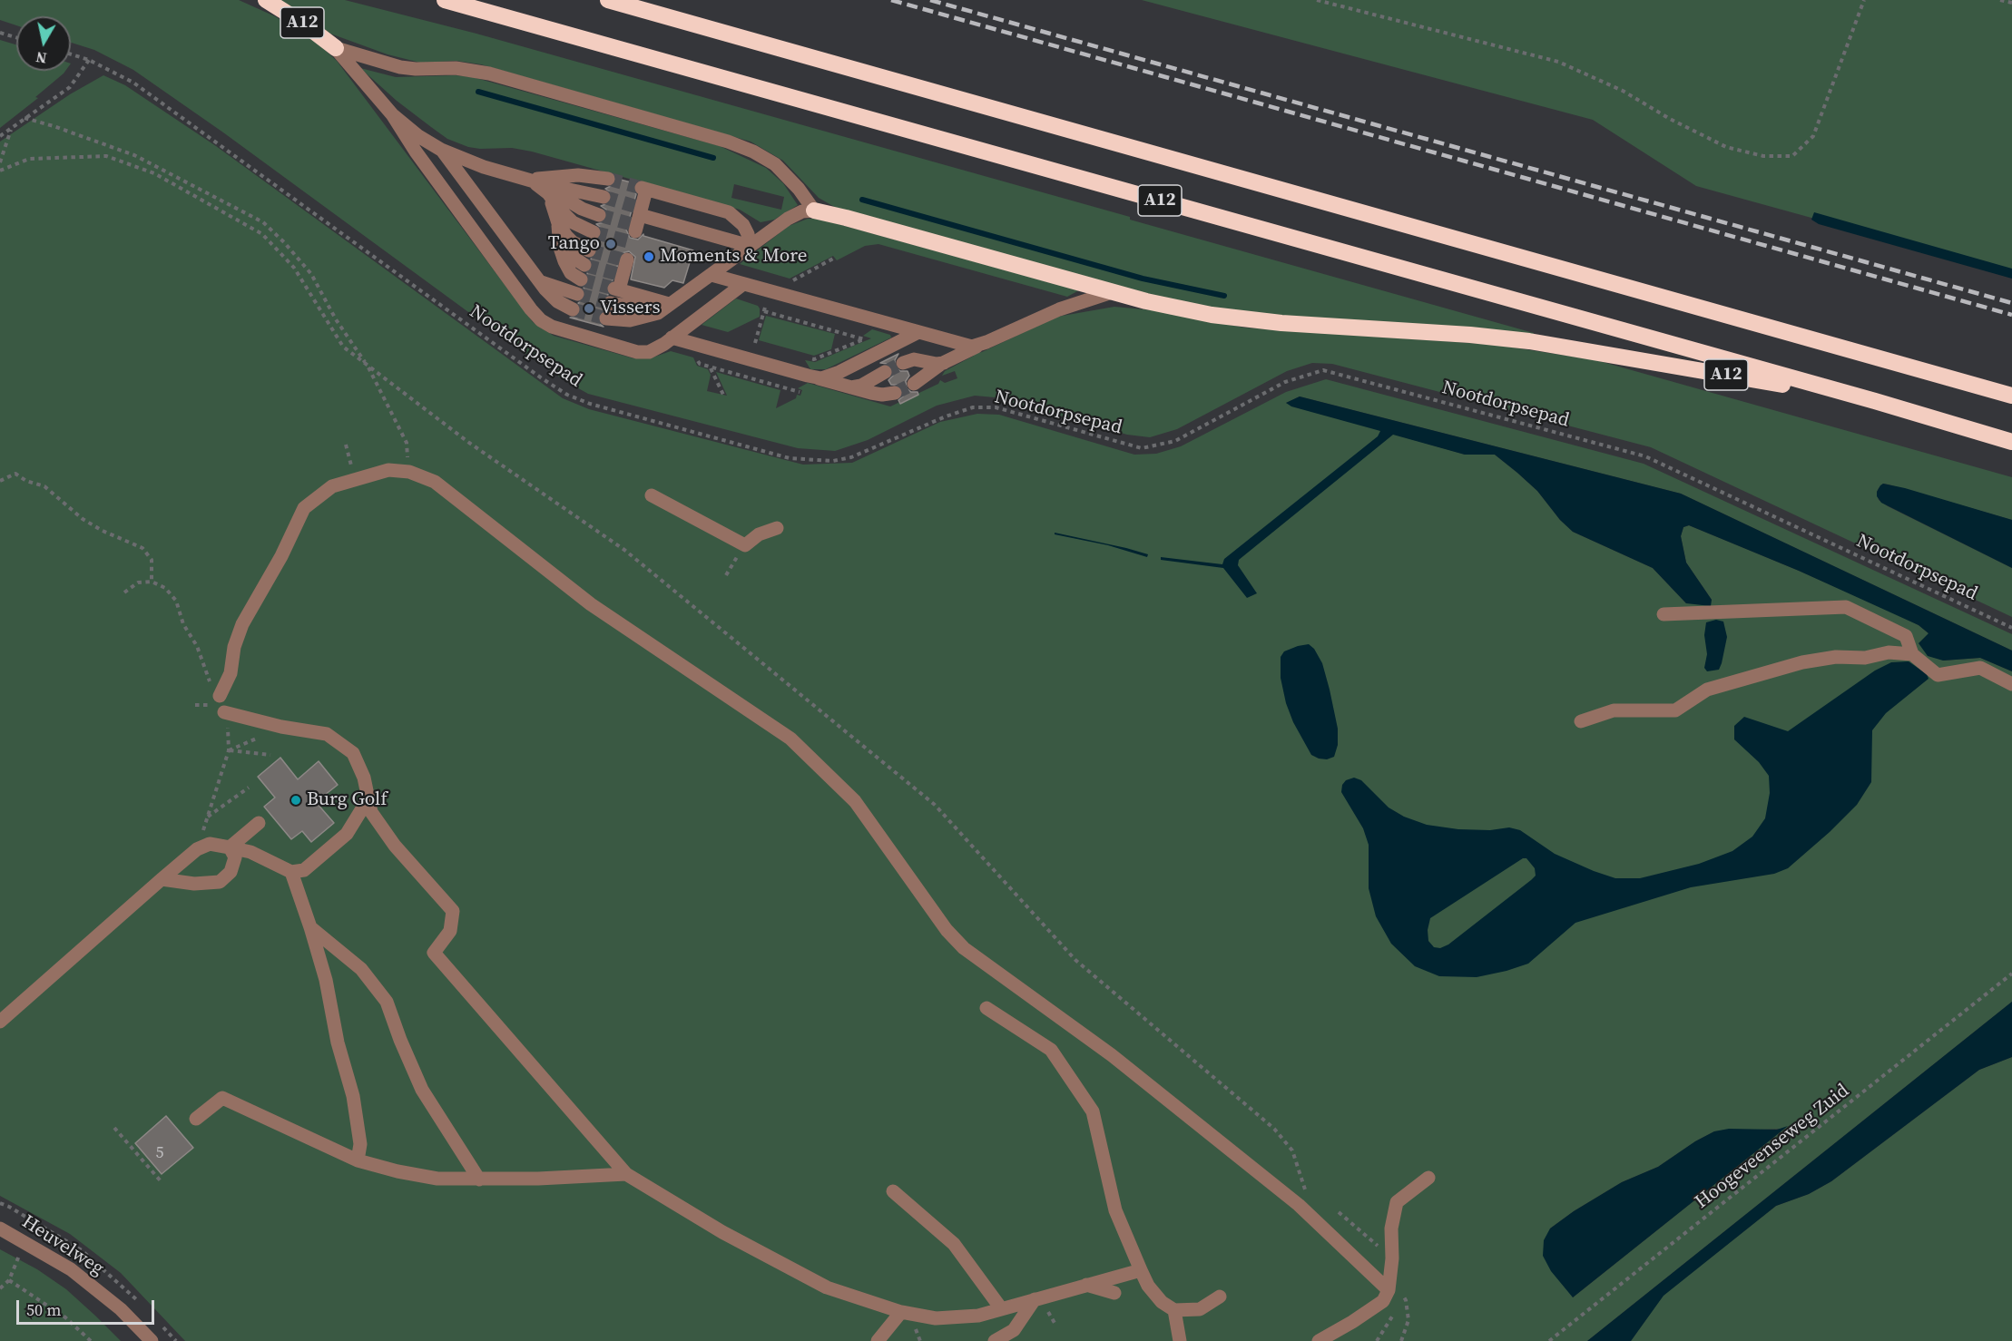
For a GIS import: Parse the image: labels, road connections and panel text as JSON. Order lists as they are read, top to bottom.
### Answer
{
  "streets": {
    "highway": ["A12"],
    "street": ["Heuvelweg"],
    "path": ["Nootdorpsepad", "Hoogeveenseweg Zuid"]
  },
  "places": [
    "Tango",
    "Moments & More",
    "Vissers",
    "Burg Golf"
  ],
  "house_numbers": ["5"],
  "scale_bar": "50 m",
  "north": "bottom"
}
